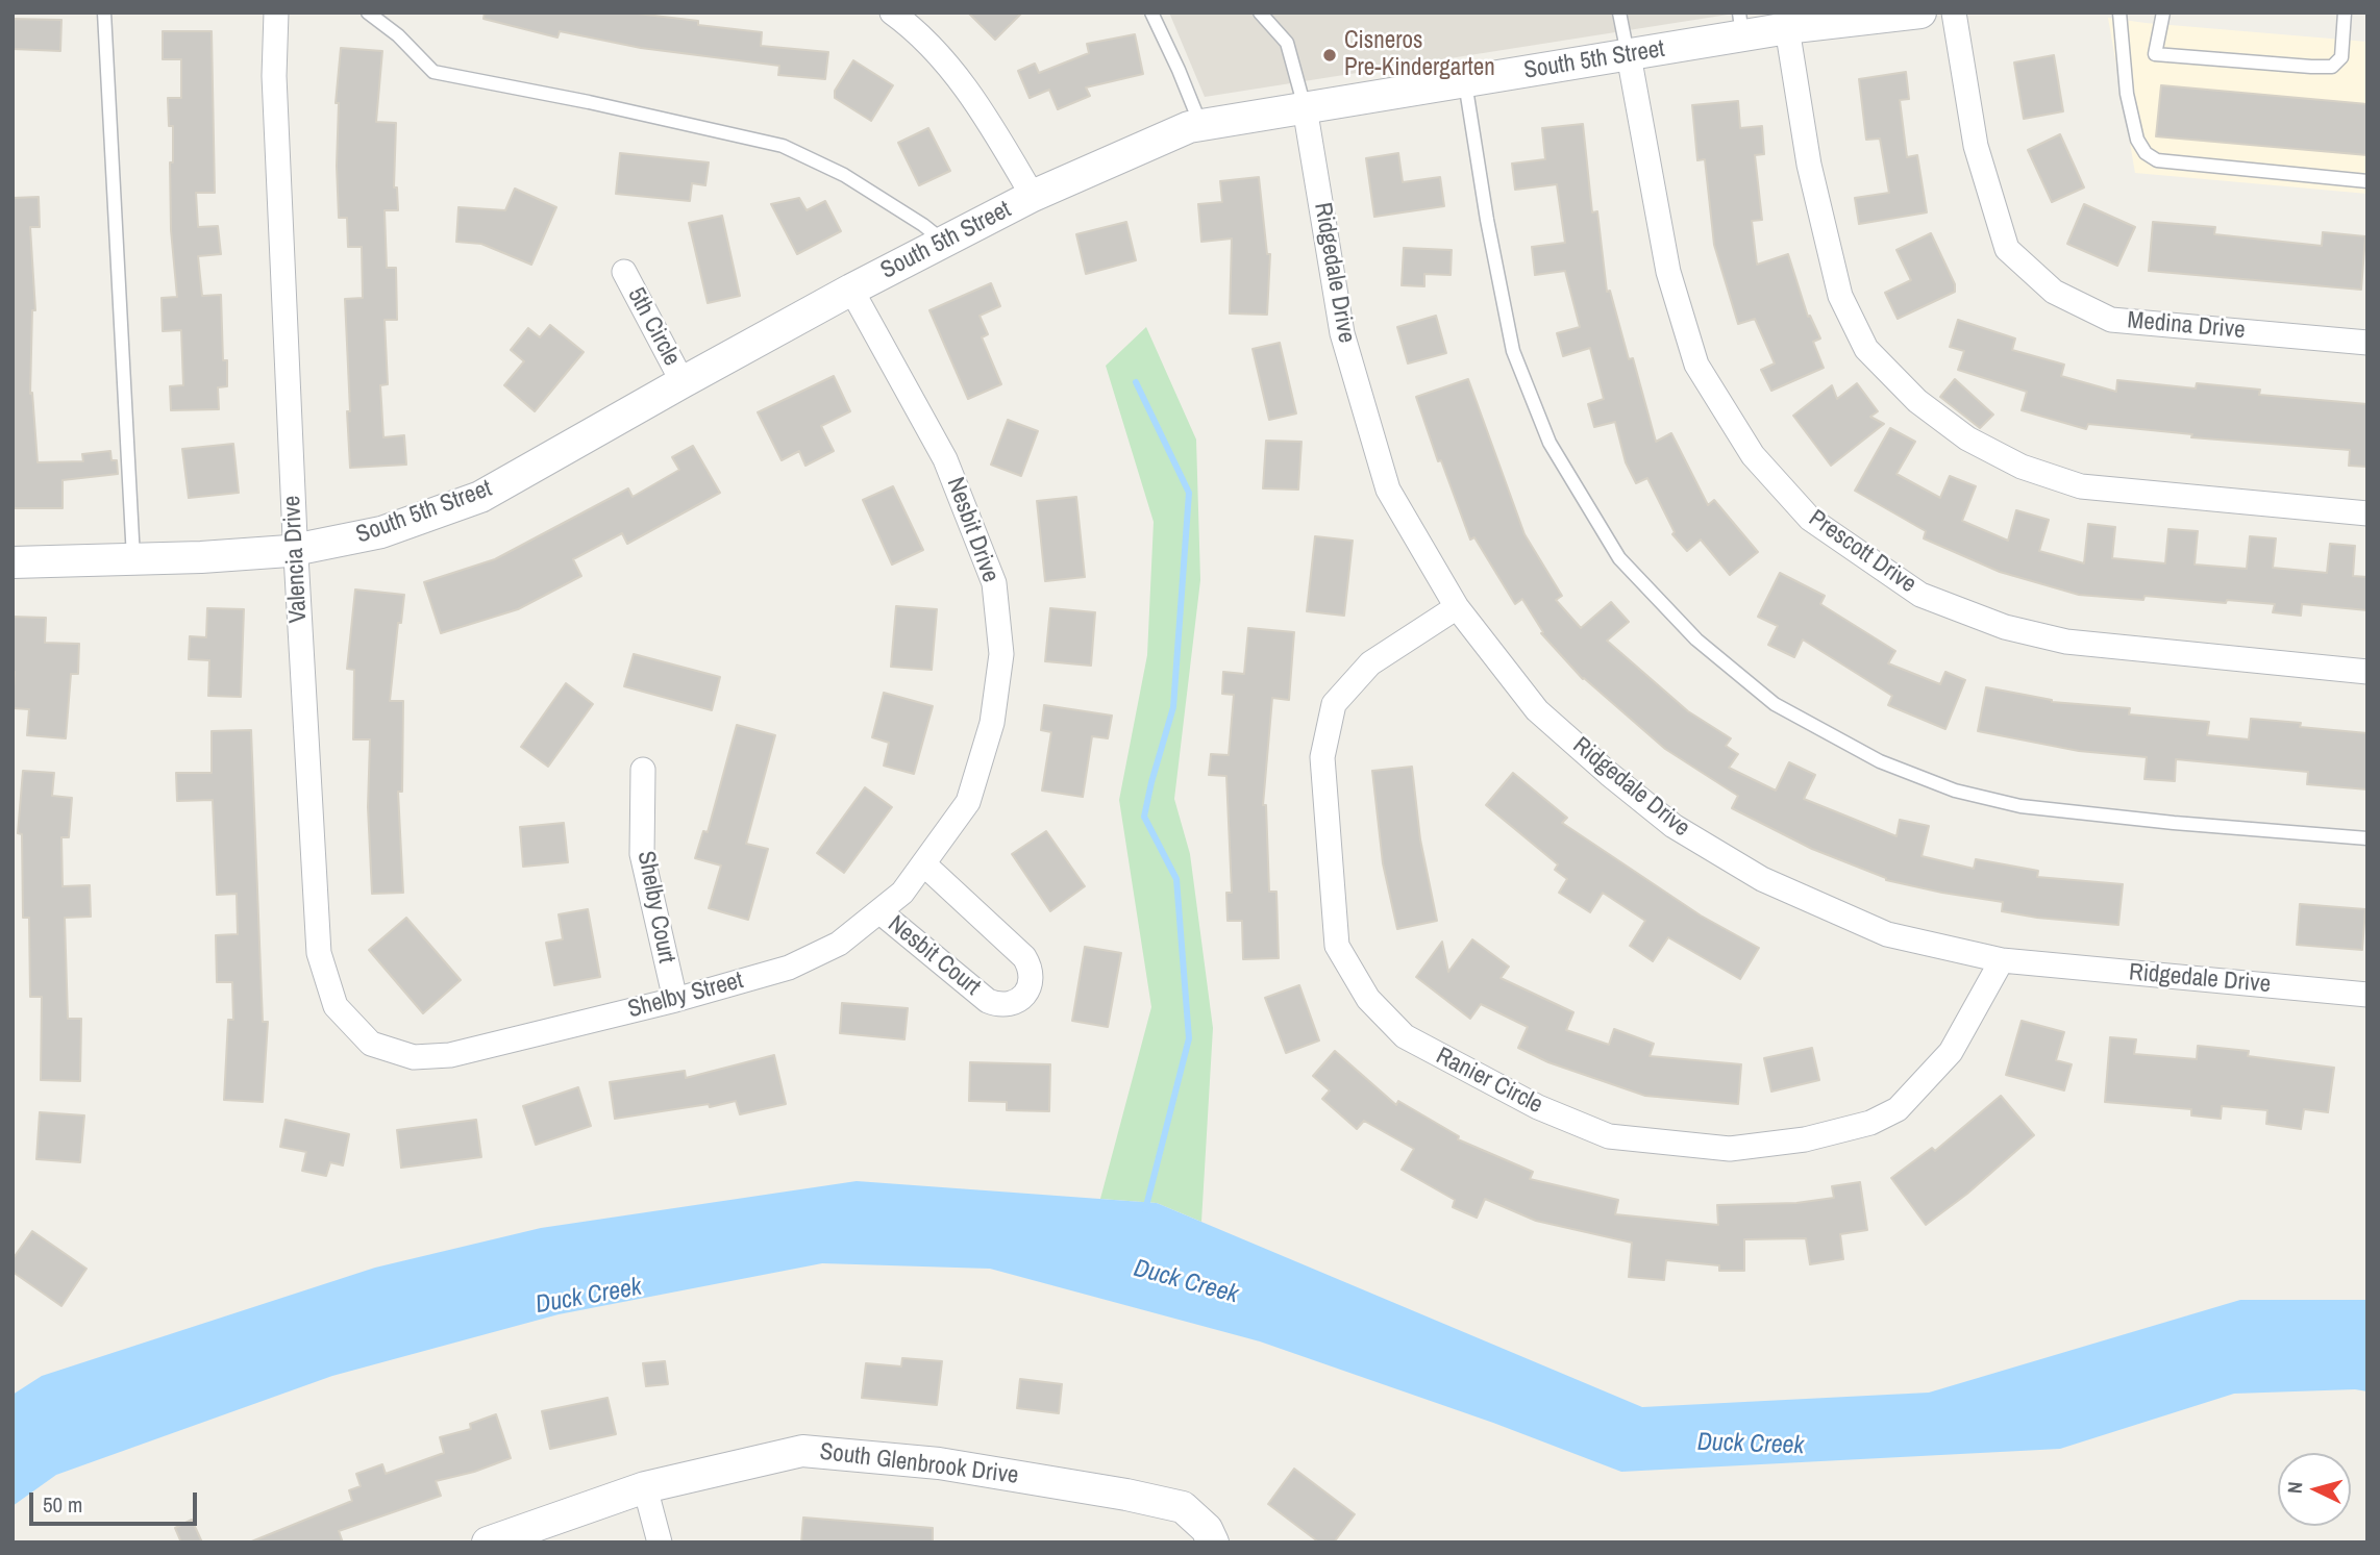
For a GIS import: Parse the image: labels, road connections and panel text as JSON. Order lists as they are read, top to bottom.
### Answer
{
  "streets": {
    "street": [
      "South 5th Street",
      "Ridgedale Drive",
      "Medina Drive",
      "5th Circle",
      "Nesbit Drive",
      "Prescott Drive",
      "Valencia Drive",
      "Shelby Court",
      "Nesbit Court",
      "Shelby Street",
      "Ranier Circle",
      "South Glenbrook Drive"
    ]
  },
  "crossings": [
    ["South 5th Street", "Ridgedale Drive"],
    ["South 5th Street", "5th Circle"],
    ["South 5th Street", "Nesbit Drive"],
    ["South 5th Street", "Prescott Drive"],
    ["South 5th Street", "Valencia Drive"],
    ["Ridgedale Drive", "Ranier Circle"],
    ["Nesbit Drive", "Nesbit Court"],
    ["Nesbit Drive", "Shelby Street"],
    ["Valencia Drive", "Shelby Street"],
    ["Shelby Court", "Shelby Street"],
    ["Nesbit Court", "Shelby Street"]
  ],
  "water": ["Duck Creek"],
  "places": ["Cisneros Pre-Kindergarten"],
  "scale_bar": "50 m",
  "north": "left"
}
